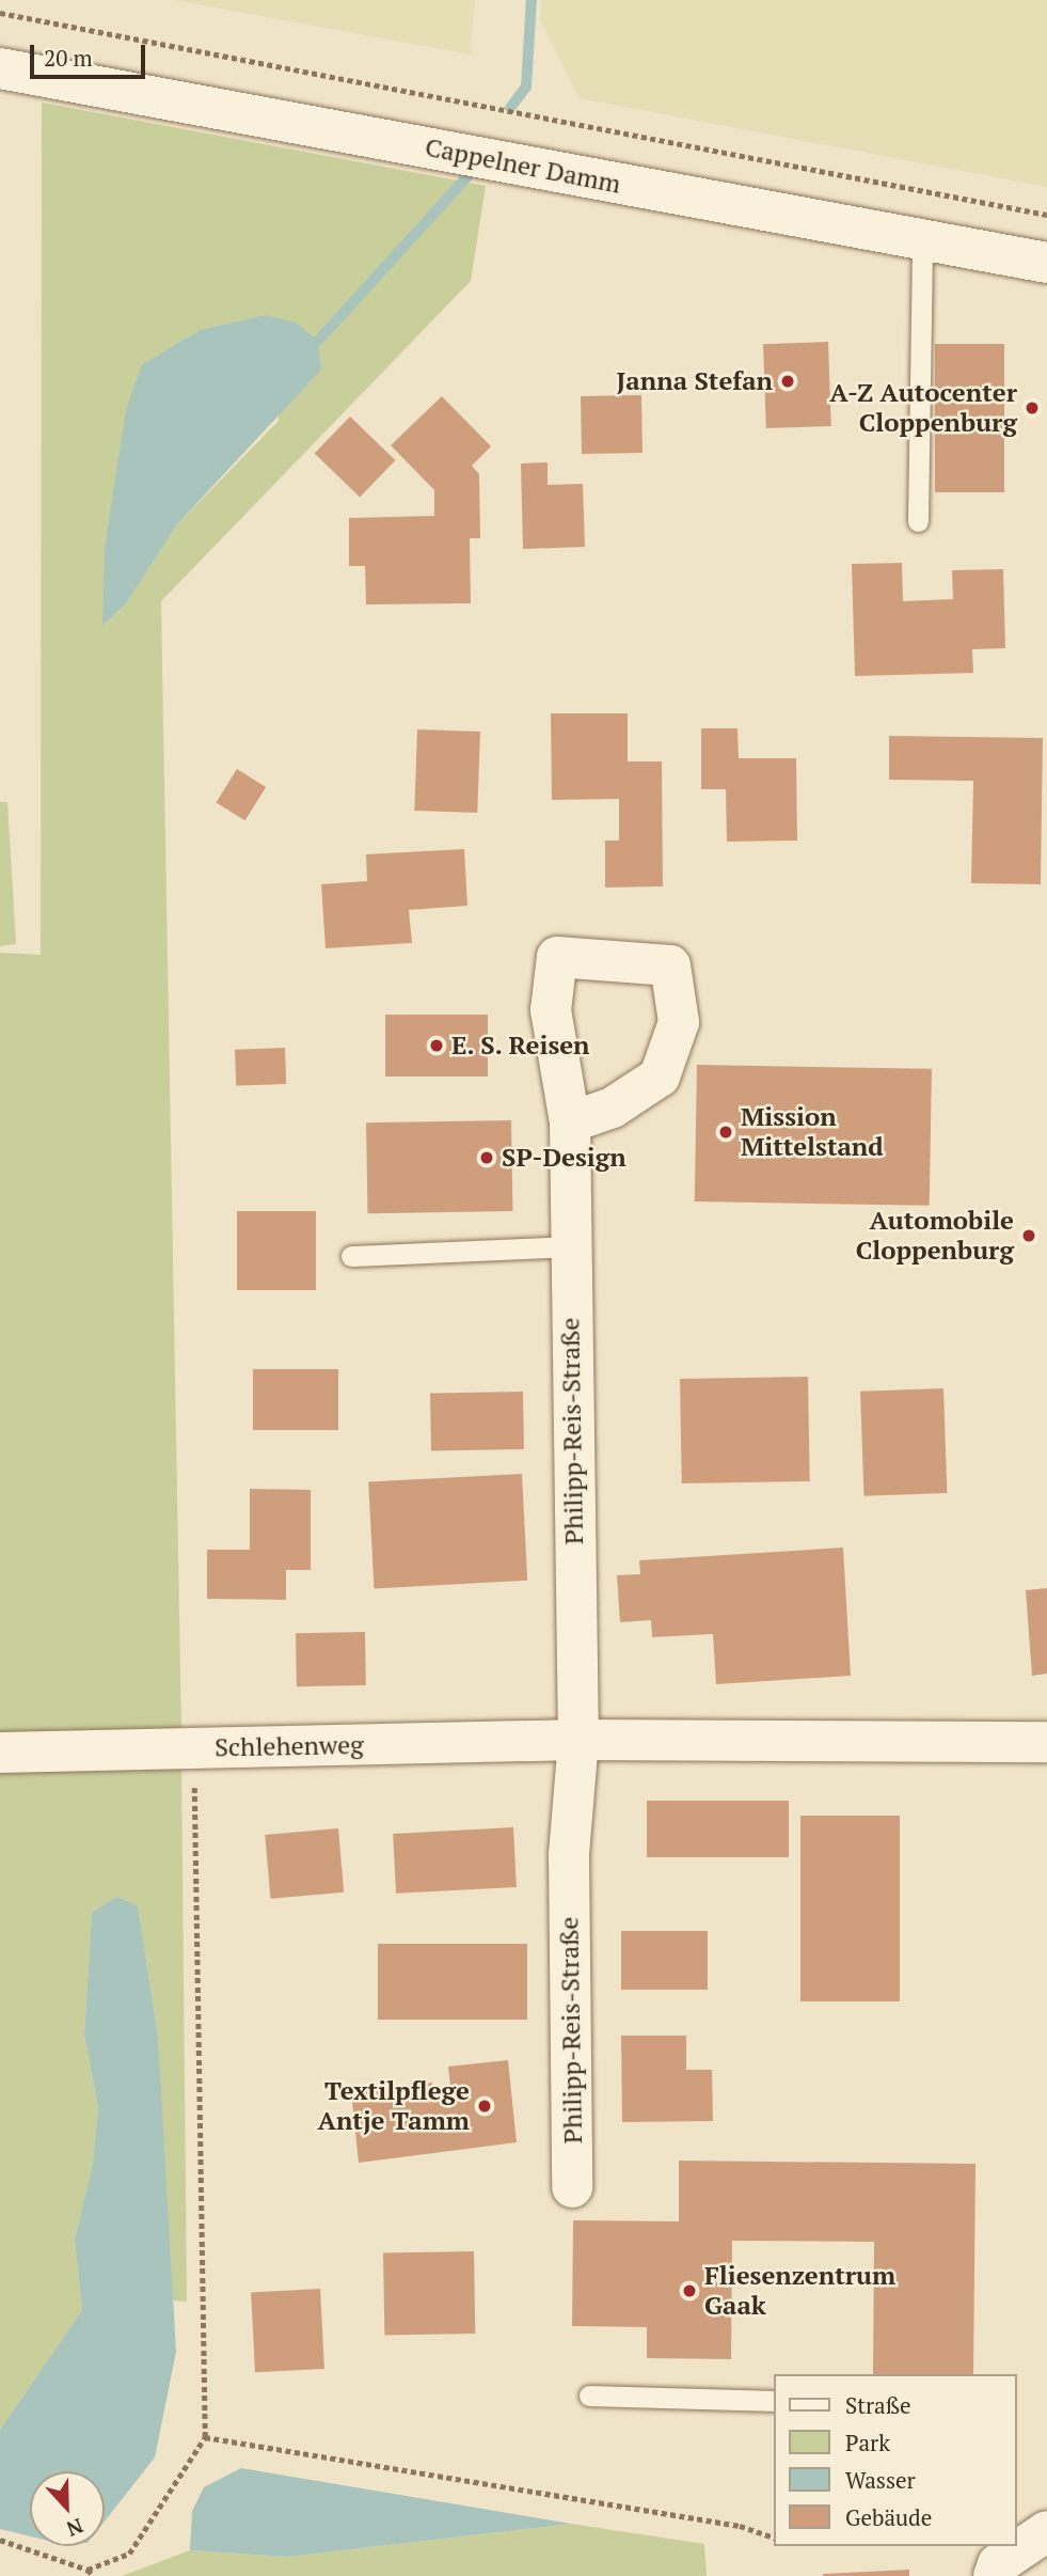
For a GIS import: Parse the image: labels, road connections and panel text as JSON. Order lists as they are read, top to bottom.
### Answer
{
  "streets": {
    "street": ["Cappelner Damm", "Philipp-Reis-Straße", "Schlehenweg"]
  },
  "crossings": [
    ["Philipp-Reis-Straße", "Schlehenweg"]
  ],
  "places": [
    "Janna Stefan",
    "A-Z Autocenter Cloppenburg",
    "E. S. Reisen",
    "Mission Mittelstand",
    "SP-Design",
    "Automobile Cloppenburg",
    "Textilpflege Antje Tamm",
    "Fliesenzentrum Gaak"
  ],
  "legend": [
    "Straße",
    "Park",
    "Wasser",
    "Gebäude"
  ],
  "scale_bar": "20 m",
  "north": "bottom"
}
